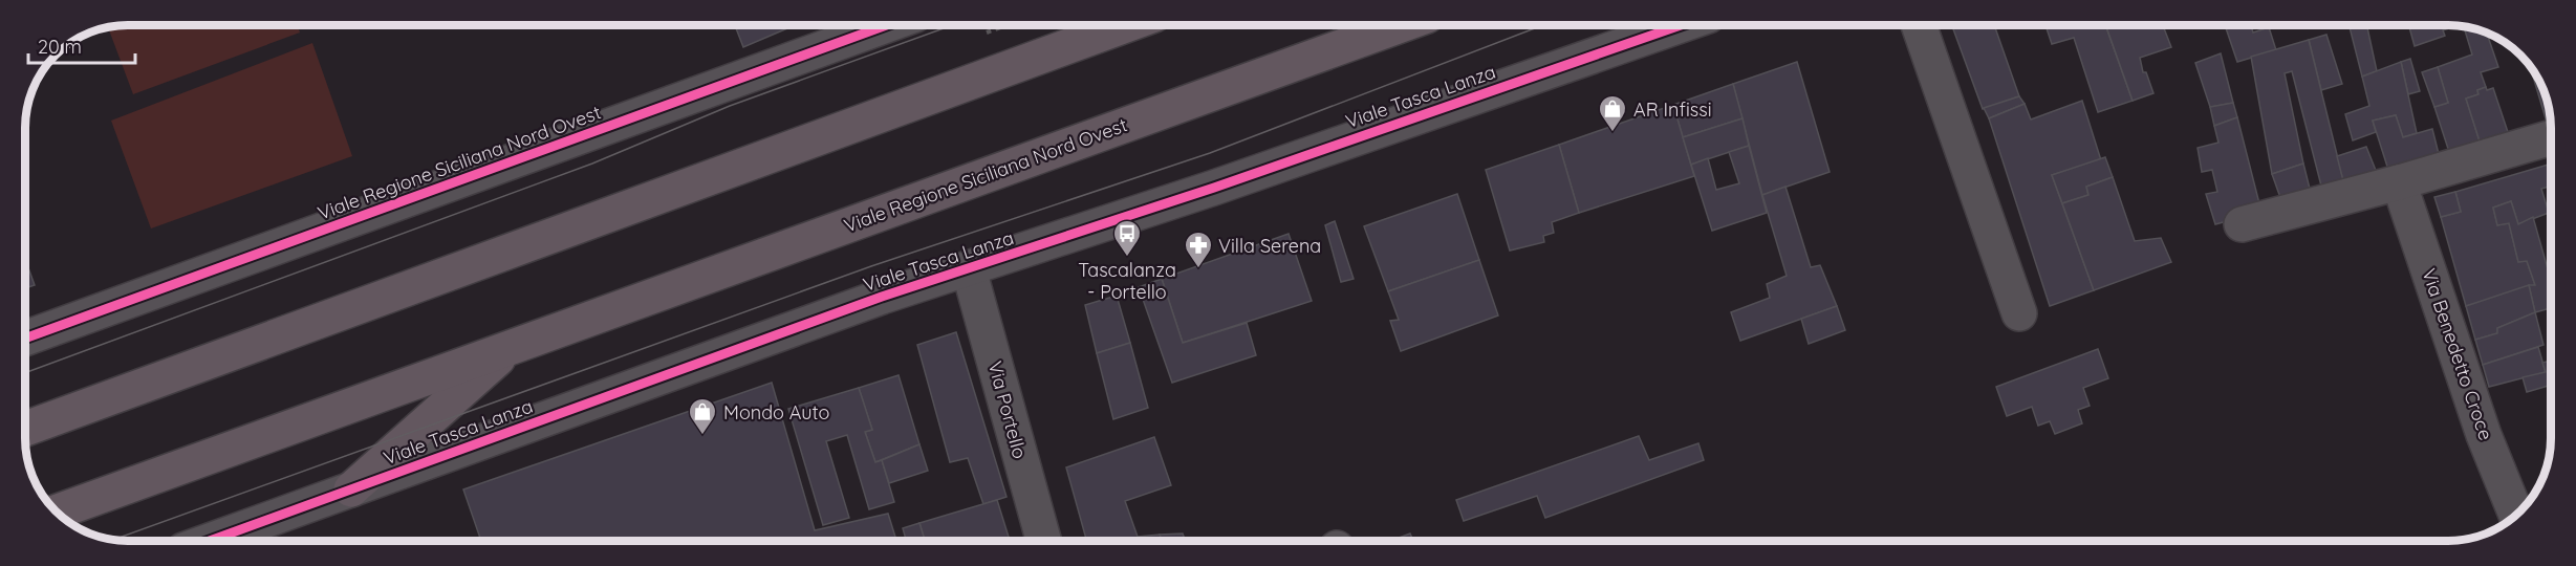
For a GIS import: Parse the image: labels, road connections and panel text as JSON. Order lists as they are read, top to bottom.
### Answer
{
  "streets": {
    "main road": ["Viale Regione Siciliana Nord Ovest"],
    "street": ["Viale Tasca Lanza", "Via Benedetto Croce", "Via Portello"]
  },
  "crossings": [
    ["Viale Tasca Lanza", "Via Portello"]
  ],
  "places": {
    "shop": ["AR Infissi", "Mondo Auto"],
    "bus stop": ["Tascalanza - Portello"],
    "pharmacy": ["Villa Serena"]
  },
  "scale_bar": "20 m"
}
